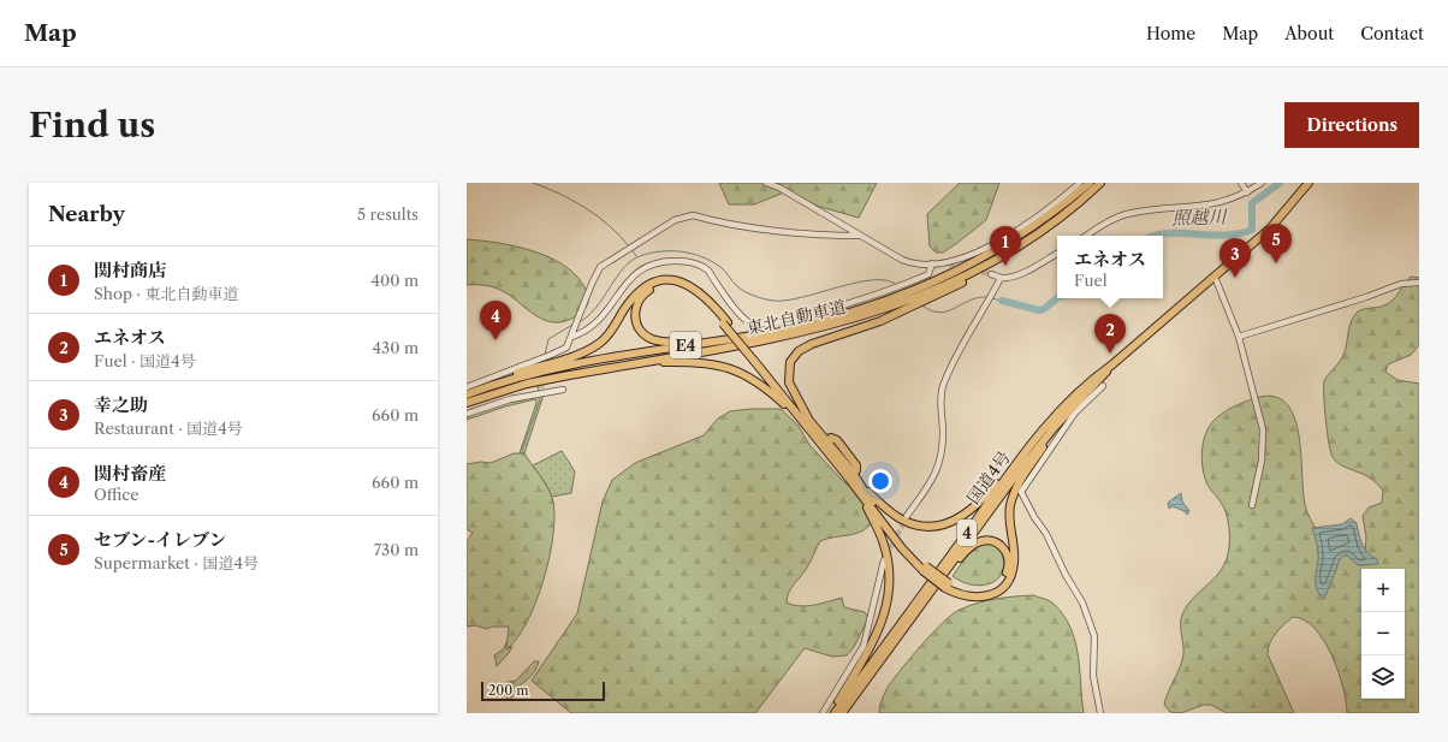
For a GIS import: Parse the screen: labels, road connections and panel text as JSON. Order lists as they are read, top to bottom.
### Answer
{
  "streets": {
    "highway": [
      "東北自動車道",
      "E4",
      "国道4号",
      "4"
    ]
  },
  "water": ["照越川"],
  "scale_bar": "200 m",
  "page": {
    "header": "Map",
    "nav": [
      "Home",
      "Map",
      "About",
      "Contact"
    ],
    "buttons": "Directions",
    "title": "Find us",
    "heading": ["Nearby", "5 results"],
    "pins": [
      "5",
      "1",
      "3",
      "4",
      "2"
    ],
    "popup": ["エネオス", "Fuel"],
    "list": [
      {
        "mark": "1",
        "name": "関村商店",
        "note": "Shop · 東北自動車道",
        "value": "400 m"
      },
      {
        "mark": "2",
        "name": "エネオス",
        "note": "Fuel · 国道4号",
        "value": "430 m"
      },
      {
        "mark": "3",
        "name": "幸之助",
        "note": "Restaurant · 国道4号",
        "value": "660 m"
      },
      {
        "mark": "4",
        "name": "関村畜産",
        "note": "Office",
        "value": "660 m"
      },
      {
        "mark": "5",
        "name": "セブン-イレブン",
        "note": "Supermarket · 国道4号",
        "value": "730 m"
      }
    ],
    "map_buttons": ["+", "−"],
    "scale": "200 m"
  }
}
